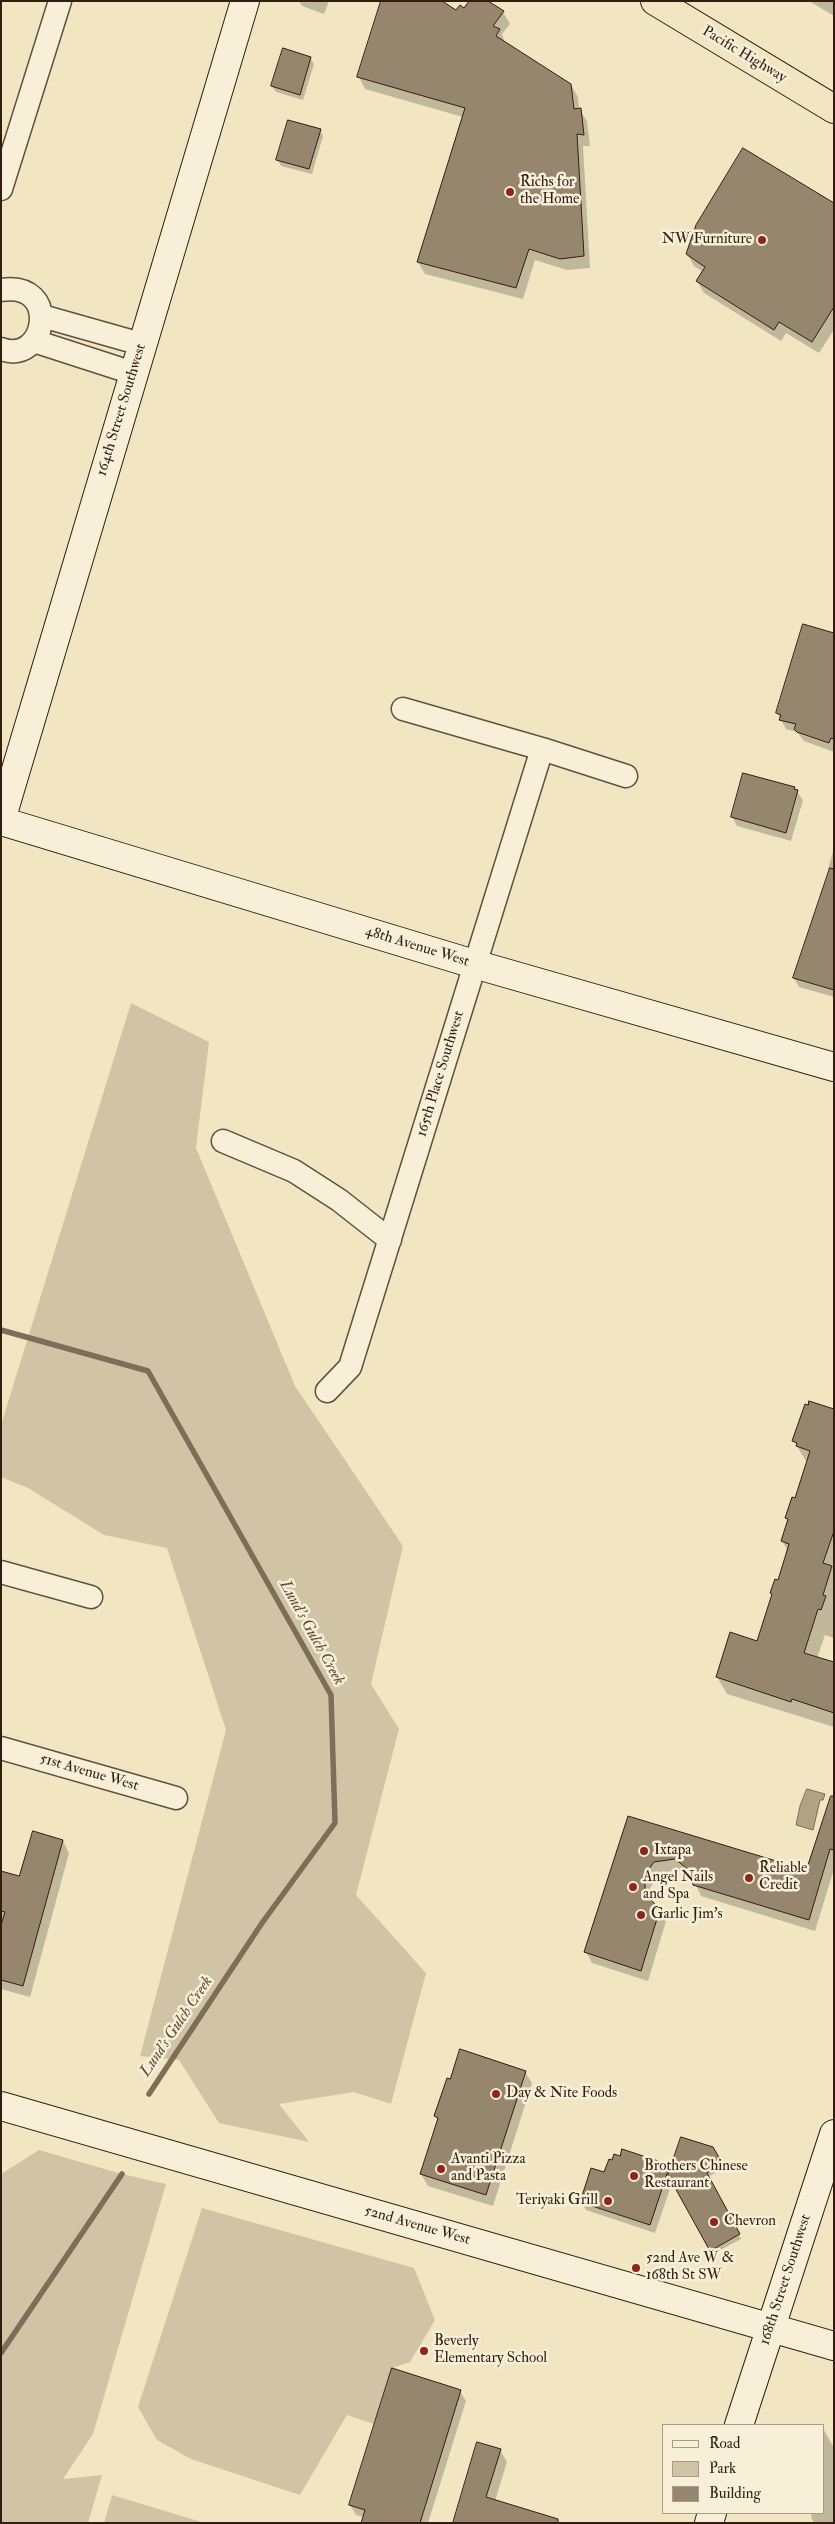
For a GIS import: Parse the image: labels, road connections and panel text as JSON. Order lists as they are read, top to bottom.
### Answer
{
  "streets": {
    "highway": ["Pacific Highway"],
    "street": [
      "164th Street Southwest",
      "48th Avenue West",
      "165th Place Southwest",
      "51st Avenue West",
      "52nd Avenue West",
      "168th Street Southwest"
    ]
  },
  "crossings": [
    ["164th Street Southwest", "48th Avenue West"],
    ["48th Avenue West", "165th Place Southwest"],
    ["52nd Avenue West", "168th Street Southwest"]
  ],
  "water": ["Lund's Gulch Creek"],
  "places": [
    "Richs for the Home",
    "NW Furniture",
    "Ixtapa",
    "Reliable Credit",
    "Angel Nails and Spa",
    "Garlic Jim's",
    "Day & Nite Foods",
    "Avanti Pizza and Pasta",
    "Brothers Chinese Restaurant",
    "Teriyaki Grill",
    "Chevron",
    "52nd Ave W & 168th St SW",
    "Beverly Elementary School"
  ],
  "legend": ["Road", "Park", "Building"]
}
